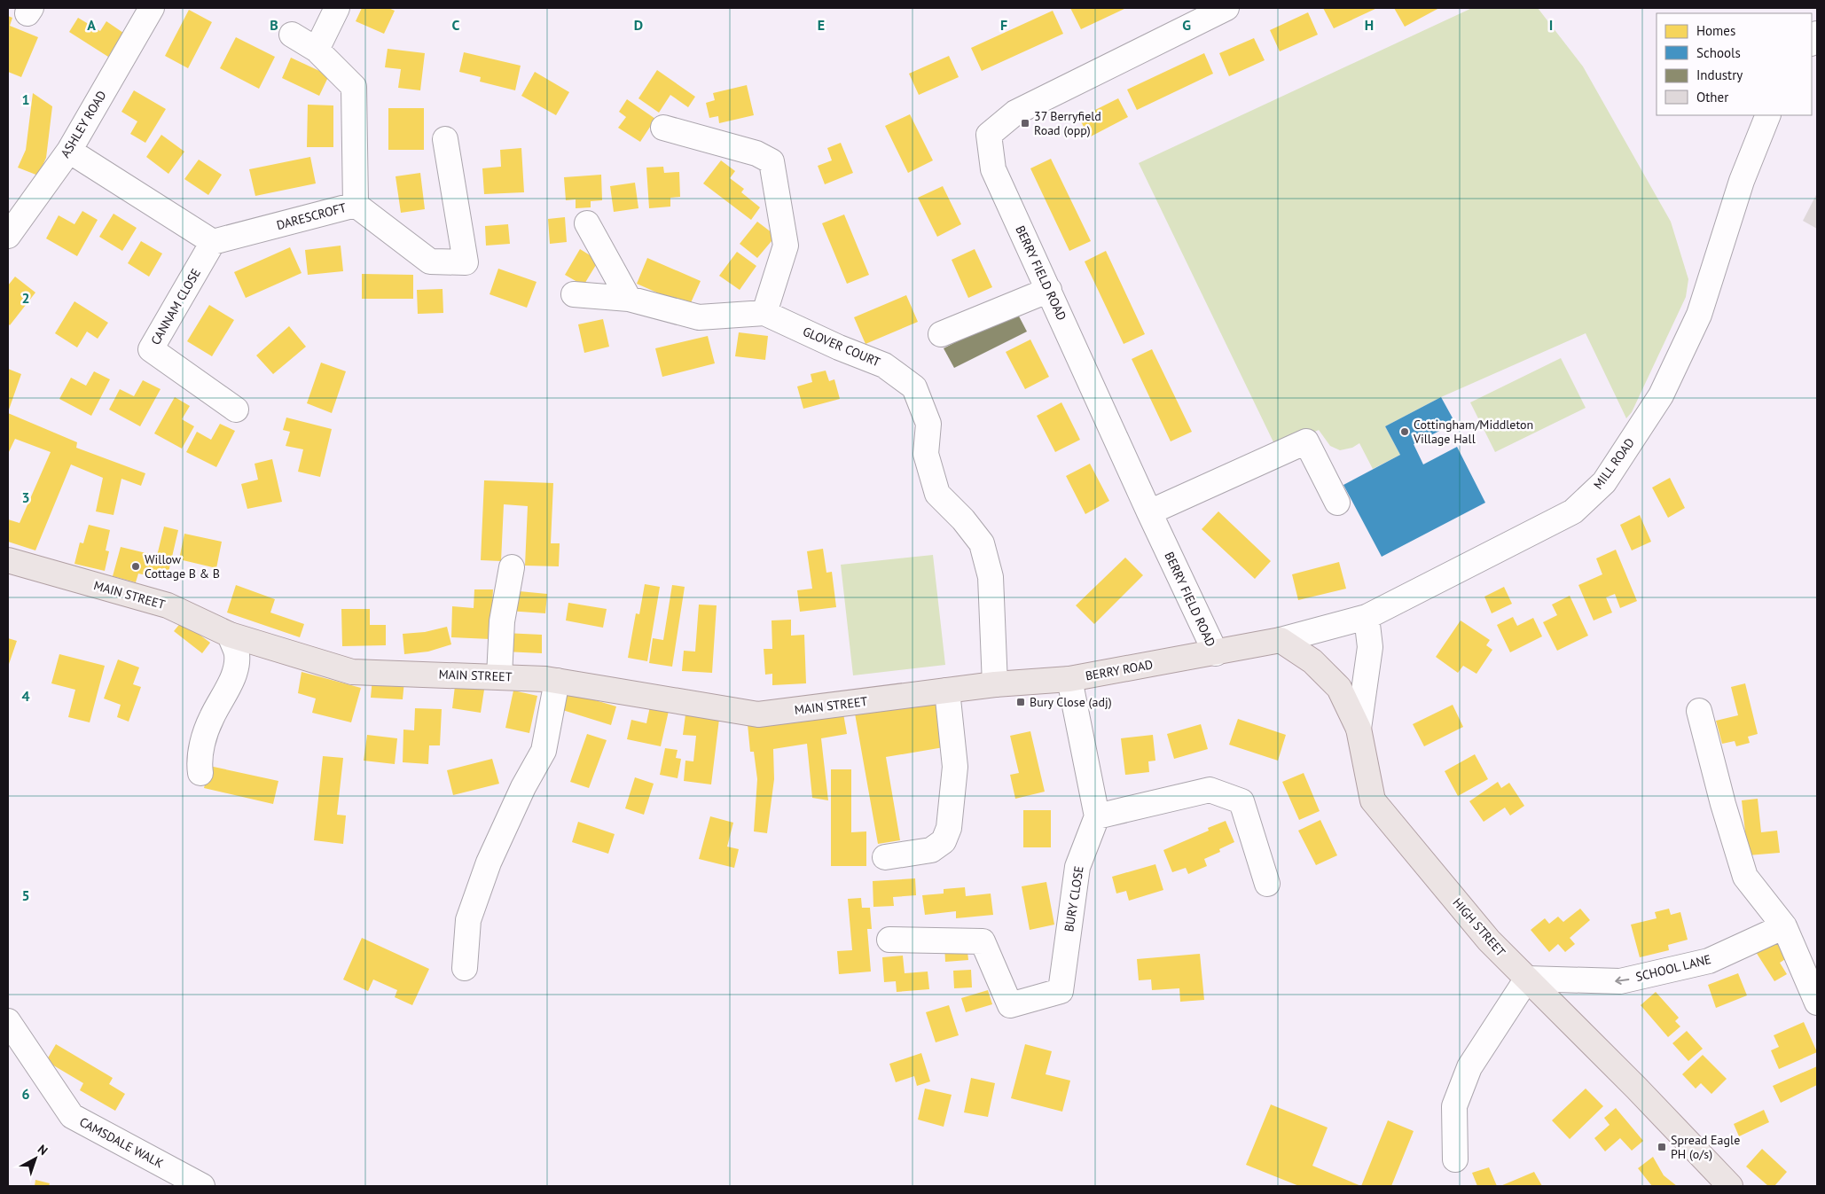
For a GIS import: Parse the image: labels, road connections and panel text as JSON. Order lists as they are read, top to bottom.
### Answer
{
  "streets": {
    "main road": ["MAIN STREET", "BERRY ROAD", "HIGH STREET"],
    "street": [
      "ASHLEY ROAD",
      "DARESCROFT",
      "BERRY FIELD ROAD",
      "CANNAM CLOSE",
      "GLOVER COURT",
      "MILL ROAD",
      "BURY CLOSE",
      "SCHOOL LANE",
      "CAMSDALE WALK"
    ]
  },
  "crossings": [
    ["DARESCROFT", "CANNAM CLOSE"],
    ["BERRY FIELD ROAD", "BERRY ROAD"],
    ["GLOVER COURT", "BERRY ROAD"],
    ["MILL ROAD", "BERRY ROAD"],
    ["MILL ROAD", "HIGH STREET"],
    ["MAIN STREET", "BERRY ROAD"],
    ["BERRY ROAD", "HIGH STREET"],
    ["HIGH STREET", "SCHOOL LANE"]
  ],
  "one_way": ["SCHOOL LANE"],
  "places": {
    "transit": ["37 Berryfield Road (opp)", "Bury Close (adj)", "Spread Eagle PH (o/s)"],
    "other": ["Cottingham/Middleton Village Hall", "Willow Cottage B & B"]
  },
  "legend": [
    "Homes",
    "Schools",
    "Industry",
    "Other"
  ],
  "north": "top right",
  "grid": {
    "columns": [
      "A",
      "B",
      "C",
      "D",
      "E",
      "F",
      "G",
      "H",
      "I"
    ],
    "rows": [
      "1",
      "2",
      "3",
      "4",
      "5",
      "6"
    ]
  }
}
